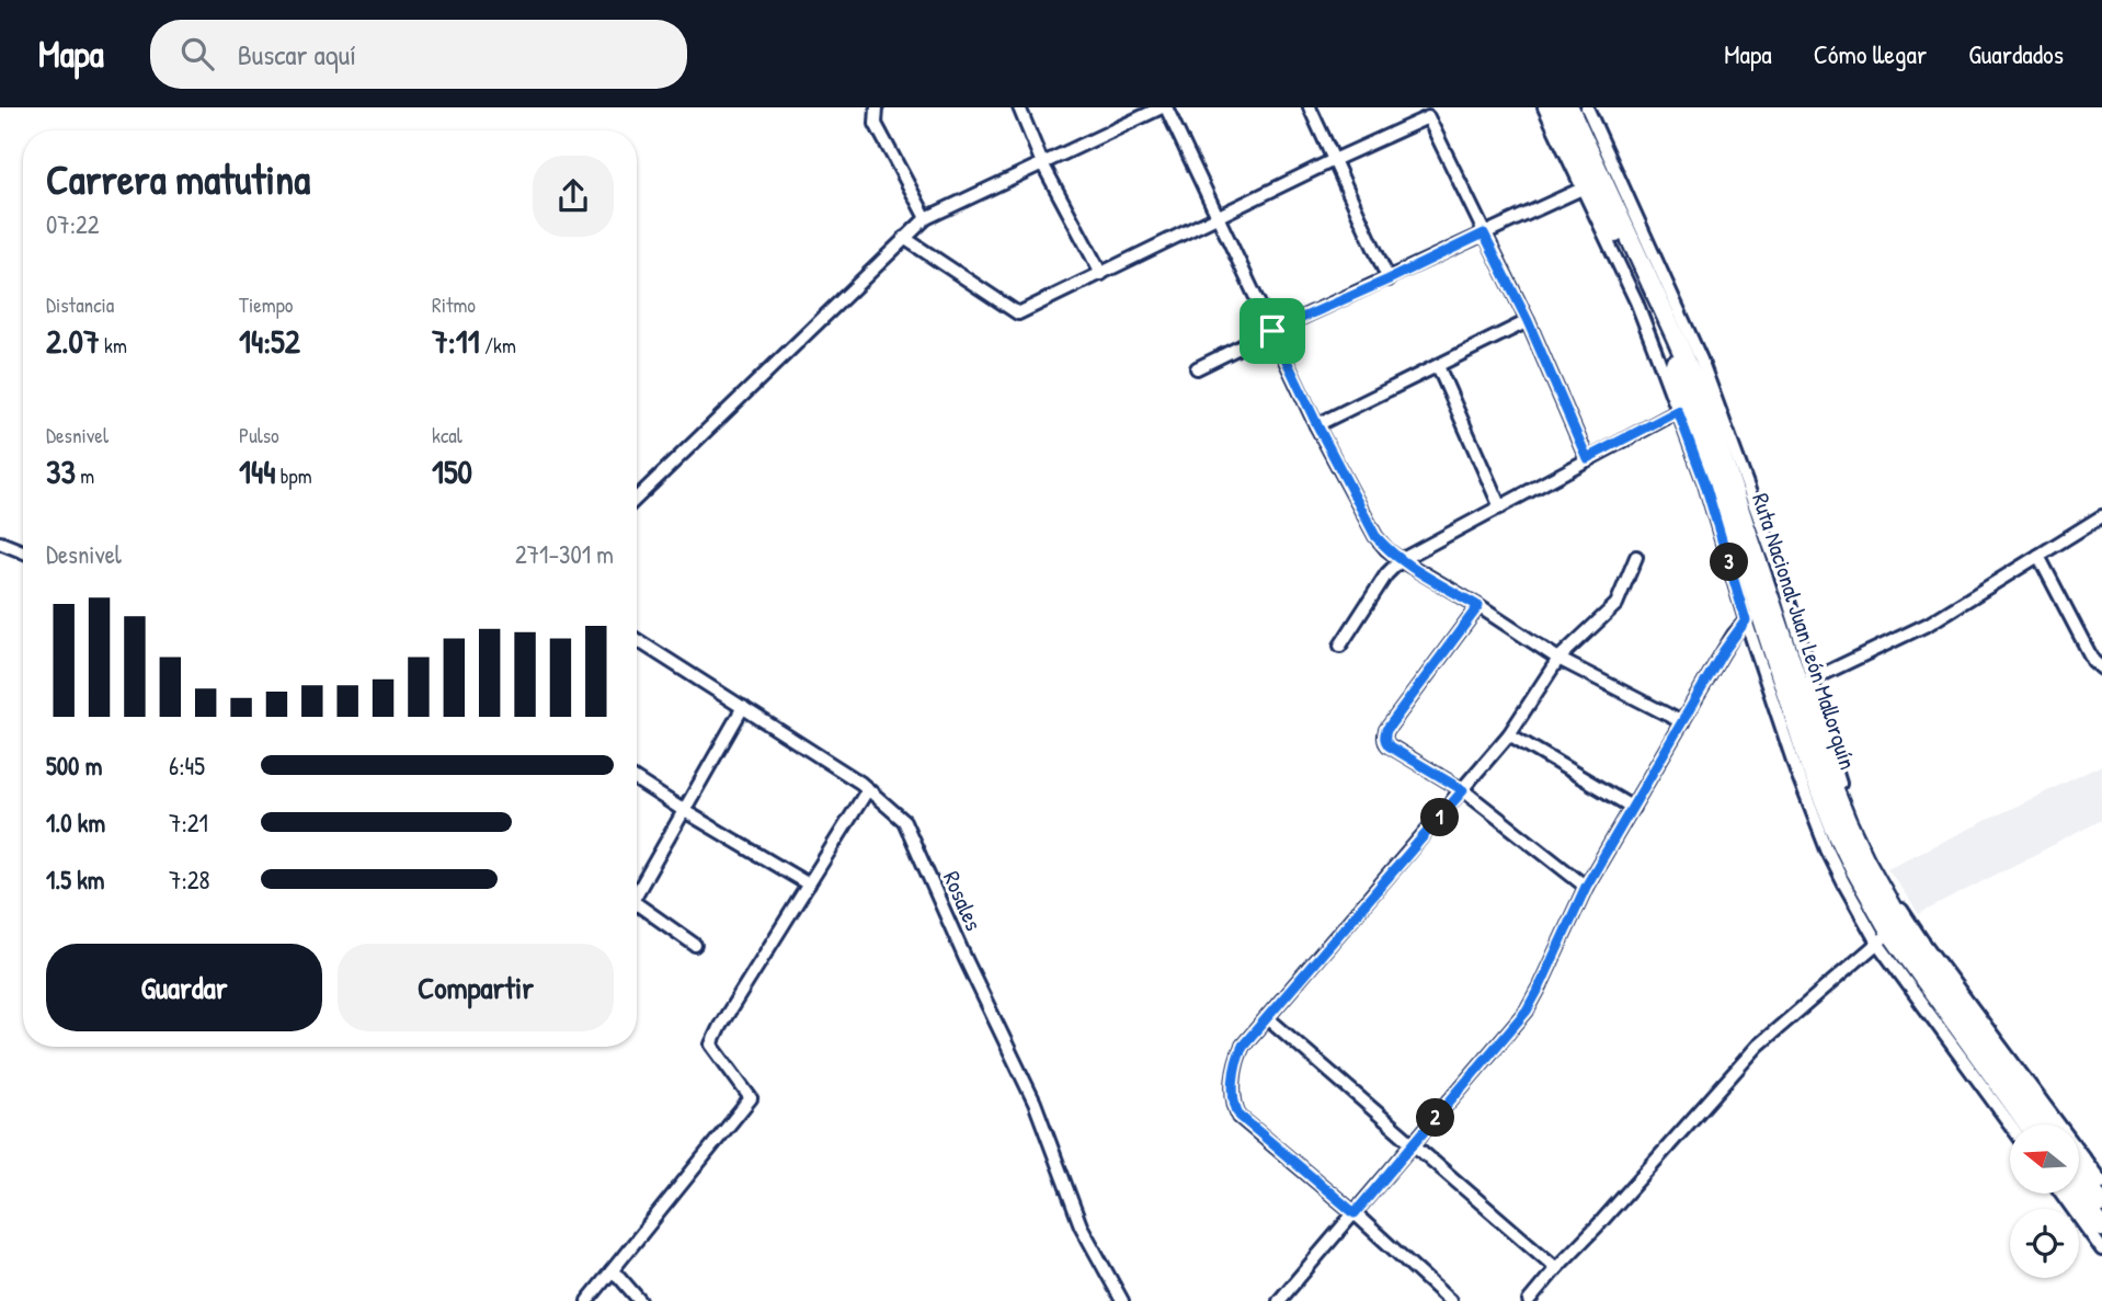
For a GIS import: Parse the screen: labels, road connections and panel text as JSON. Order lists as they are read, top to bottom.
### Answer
{
  "streets": {
    "highway": ["Ruta Nacional Juan León Mallorquín"],
    "street": ["Rosales"]
  },
  "north": "left",
  "page": {
    "header": "Mapa",
    "search": "Buscar aquí",
    "nav": ["Mapa", "Cómo llegar", "Guardados"],
    "heading": ["Carrera matutina", "07:22"],
    "stats": [
      ["Distancia", "2.07 km"],
      ["Tiempo", "14:52"],
      ["Ritmo", "7:11 /km"],
      ["Desnivel", "33 m"],
      ["Pulso", "144 bpm"],
      ["kcal", "150"]
    ],
    "chart": ["Desnivel", "271–301 m"],
    "pins": ["3", "1", "2"],
    "list": [
      {
        "name": "500 m",
        "note": "6:45"
      },
      {
        "name": "1.0 km",
        "note": "7:21"
      },
      {
        "name": "1.5 km",
        "note": "7:28"
      }
    ],
    "buttons": ["Guardar", "Compartir"]
  }
}
